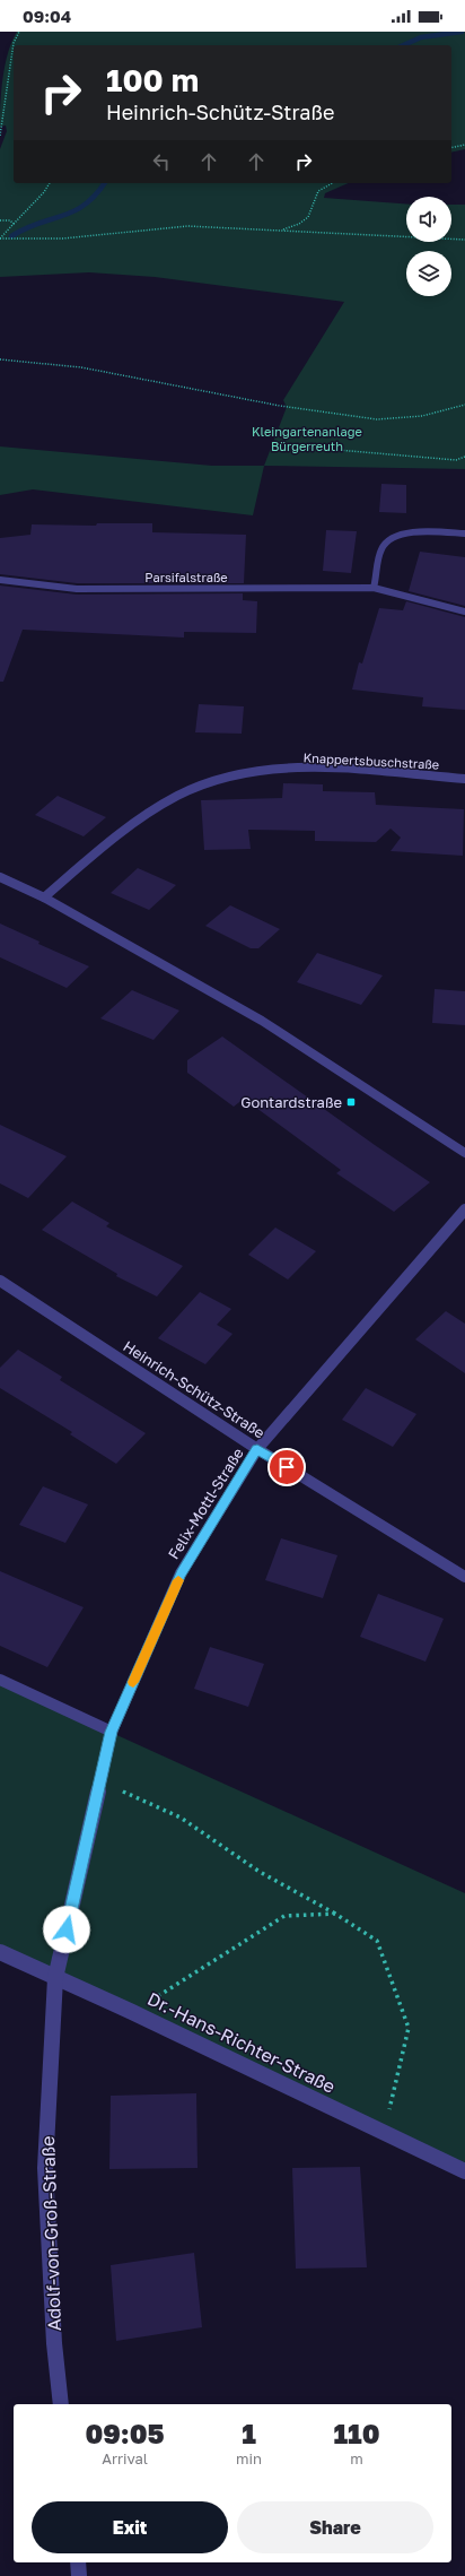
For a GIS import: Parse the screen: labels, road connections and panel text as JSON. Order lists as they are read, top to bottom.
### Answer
{
  "streets": {
    "street": [
      "Parsifalstraße",
      "Knappertsbuschstraße",
      "Heinrich-Schütz-Straße",
      "Felix-Mottl-Straße",
      "Dr.-Hans-Richter-Straße",
      "Adolf-von-Groß-Straße"
    ]
  },
  "crossings": [
    ["Heinrich-Schütz-Straße", "Felix-Mottl-Straße"],
    ["Felix-Mottl-Straße", "Dr.-Hans-Richter-Straße"],
    ["Felix-Mottl-Straße", "Adolf-von-Groß-Straße"],
    ["Dr.-Hans-Richter-Straße", "Adolf-von-Groß-Straße"]
  ],
  "parks": ["Kleingartenanlage Bürgerreuth"],
  "places": {
    "transit": ["Gontardstraße"]
  },
  "page": {
    "status": "09:04",
    "turn": ["100 m", "Heinrich-Schütz-Straße"],
    "eta": [
      "09:05",
      "Arrival",
      "1",
      "min",
      "110",
      "m"
    ],
    "buttons": ["Exit", "Share"]
  }
}
